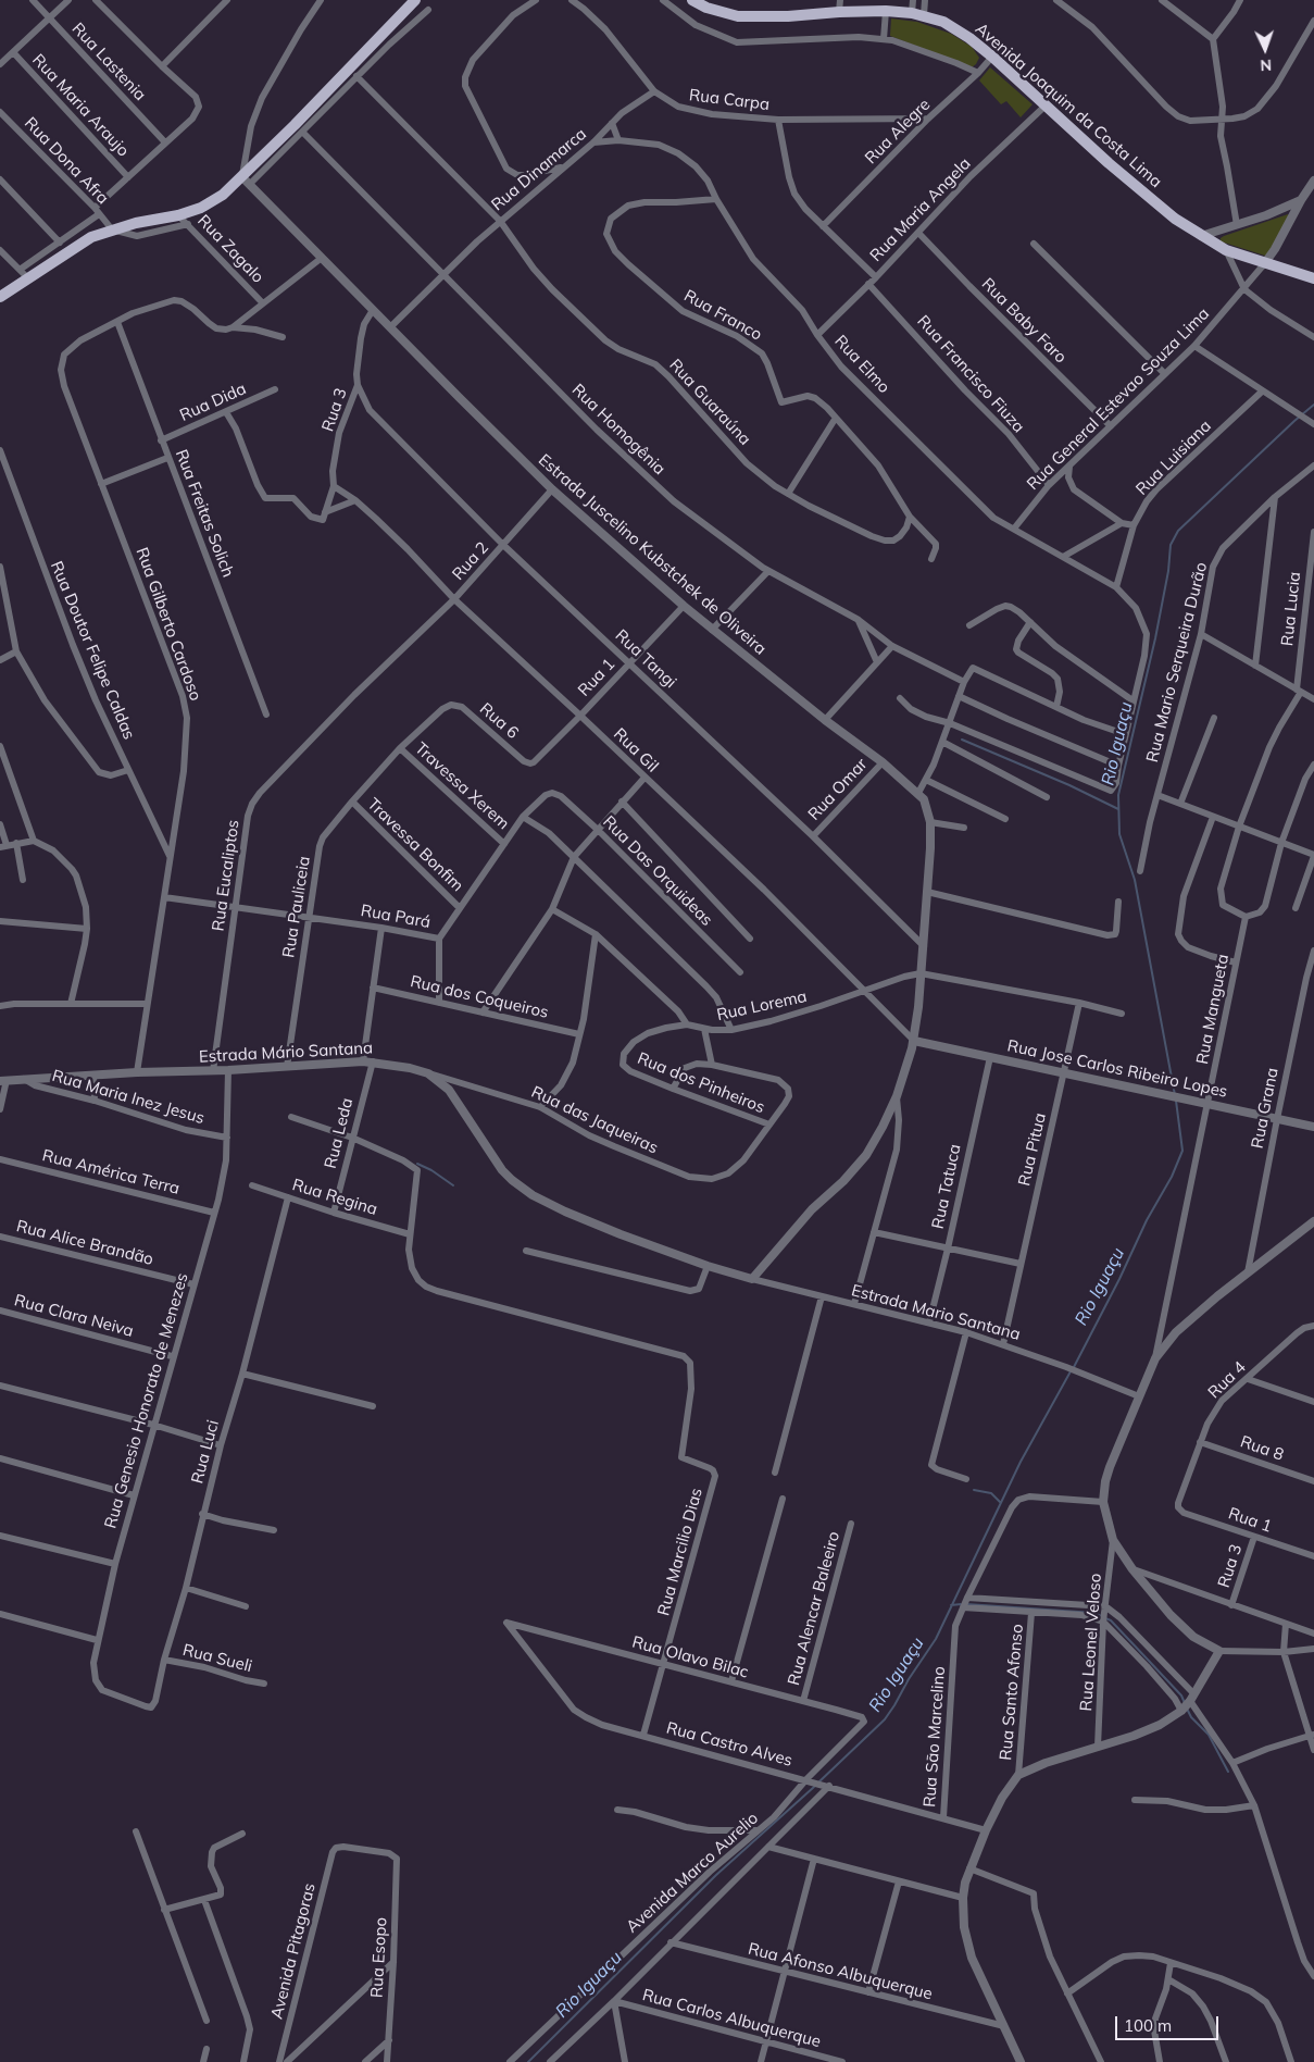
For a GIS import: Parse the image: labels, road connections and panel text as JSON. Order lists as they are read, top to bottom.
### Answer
{
  "streets": {
    "main road": ["Avenida Joaquim da Costa Lima"],
    "street": [
      "Rua Lastenia",
      "Rua Carpa",
      "Rua Maria Araujo",
      "Rua Alegre",
      "Rua Dona Afra",
      "Rua Dinamarca",
      "Rua Maria Angela",
      "Rua Zagalo",
      "Rua Franco",
      "Rua Baby Faro",
      "Rua Elmo",
      "Rua Francisco Fiuza",
      "Rua General Estevao Souza Lima",
      "Rua Dida",
      "Rua Guaraúna",
      "Rua 3",
      "Rua Homogênia",
      "Rua Luisiana",
      "Rua Freitas Solich",
      "Estrada Juscelino Kubstchek de Oliveira",
      "Rua 2",
      "Rua Lucia",
      "Rua Gilberto Cardoso",
      "Rua Doutor Felipe Caldas",
      "Rua Tangi",
      "Rua Mario Serqueira Durão",
      "Rua 1",
      "Rua 6",
      "Rua Gil",
      "Travessa Xerem",
      "Rua Omar",
      "Travessa Bonfim",
      "Rua Das Orquideas",
      "Rua Eucaliptos",
      "Rua Pauliceia",
      "Rua Pará",
      "Rua dos Coqueiros",
      "Rua Lorema",
      "Rua Mangueta",
      "Estrada Mário Santana",
      "Rua Jose Carlos Ribeiro Lopes",
      "Rua dos Pinheiros",
      "Rua Maria Inez Jesus",
      "Rua Grana",
      "Rua das Jaqueiras",
      "Rua Leda",
      "Rua Pitua",
      "Rua América Terra",
      "Rua Tatuca",
      "Rua Regina",
      "Rua Alice Brandão",
      "Estrada Mario Santana",
      "Rua Clara Neiva",
      "Rua 4",
      "Rua Genesio Honorato de Menezes",
      "Rua 8",
      "Rua Luci",
      "Rua Marcilio Dias",
      "Rua Alencar Baleeiro",
      "Rua Leonel Veloso",
      "Rua Olavo Bilac",
      "Rua Sueli",
      "Rua Santo Afonso",
      "Rua Sāo Marcelino",
      "Rua Castro Alves",
      "Avenida Marco Aurelio",
      "Avenida Pitagoras",
      "Rua Esopo",
      "Rua Afonso Albuquerque",
      "Rua Carlos Albuquerque"
    ]
  },
  "crossings": [
    ["Rua Carpa", "Rua Alegre"],
    ["Rua Carpa", "Rua Dinamarca"],
    ["Avenida Joaquim da Costa Lima", "Rua Alegre"],
    ["Avenida Joaquim da Costa Lima", "Rua Maria Angela"],
    ["Avenida Joaquim da Costa Lima", "Rua General Estevao Souza Lima"],
    ["Rua Dinamarca", "Rua Elmo"],
    ["Rua Dinamarca", "Rua Guaraúna"],
    ["Rua Dinamarca", "Rua Homogênia"],
    ["Rua Dinamarca", "Estrada Juscelino Kubstchek de Oliveira"],
    ["Rua Maria Angela", "Rua Baby Faro"],
    ["Rua Maria Angela", "Rua Elmo"],
    ["Rua Maria Angela", "Rua Francisco Fiuza"],
    ["Rua Franco", "Rua Elmo"],
    ["Rua Franco", "Rua Guaraúna"],
    ["Rua Baby Faro", "Rua General Estevao Souza Lima"],
    ["Rua Elmo", "Rua General Estevao Souza Lima"],
    ["Rua Elmo", "Rua Luisiana"],
    ["Rua Francisco Fiuza", "Rua General Estevao Souza Lima"],
    ["Rua Dida", "Rua 3"],
    ["Rua Dida", "Rua Freitas Solich"],
    ["Rua 3", "Estrada Juscelino Kubstchek de Oliveira"],
    ["Rua 3", "Rua Tangi"],
    ["Rua 3", "Rua 1"],
    ["Rua 3", "Rua Gil"],
    ["Rua Freitas Solich", "Rua Gilberto Cardoso"],
    ["Estrada Juscelino Kubstchek de Oliveira", "Rua 2"],
    ["Estrada Juscelino Kubstchek de Oliveira", "Rua Tangi"],
    ["Estrada Juscelino Kubstchek de Oliveira", "Rua 1"],
    ["Estrada Juscelino Kubstchek de Oliveira", "Rua Gil"],
    ["Estrada Juscelino Kubstchek de Oliveira", "Rua Omar"],
    ["Estrada Juscelino Kubstchek de Oliveira", "Rua Lorema"],
    ["Estrada Juscelino Kubstchek de Oliveira", "Estrada Mário Santana"],
    ["Estrada Juscelino Kubstchek de Oliveira", "Rua Jose Carlos Ribeiro Lopes"],
    ["Estrada Juscelino Kubstchek de Oliveira", "Estrada Mario Santana"],
    ["Rua 2", "Rua Tangi"],
    ["Rua 2", "Rua Gil"],
    ["Rua 2", "Rua Eucaliptos"],
    ["Rua Gilberto Cardoso", "Rua Doutor Felipe Caldas"],
    ["Rua Gilberto Cardoso", "Rua Pará"],
    ["Rua Gilberto Cardoso", "Estrada Mário Santana"],
    ["Rua Tangi", "Rua 1"],
    ["Rua Tangi", "Rua Omar"],
    ["Rua 1", "Rua 6"],
    ["Rua 1", "Rua Gil"],
    ["Rua 1", "Rua 4"],
    ["Rua 6", "Rua Pauliceia"],
    ["Rua Gil", "Rua Lorema"],
    ["Rua Gil", "Rua Jose Carlos Ribeiro Lopes"],
    ["Travessa Xerem", "Rua Pauliceia"],
    ["Travessa Xerem", "Rua Pará"],
    ["Travessa Bonfim", "Rua Pauliceia"],
    ["Travessa Bonfim", "Rua Pará"],
    ["Rua Das Orquideas", "Rua Pará"],
    ["Rua Eucaliptos", "Rua Pará"],
    ["Rua Eucaliptos", "Estrada Mário Santana"],
    ["Rua Pauliceia", "Rua Pará"],
    ["Rua Pauliceia", "Estrada Mário Santana"],
    ["Rua Lorema", "Rua dos Pinheiros"],
    ["Rua Mangueta", "Rua Jose Carlos Ribeiro Lopes"],
    ["Estrada Mário Santana", "Rua Maria Inez Jesus"],
    ["Estrada Mário Santana", "Rua das Jaqueiras"],
    ["Estrada Mário Santana", "Rua Leda"],
    ["Estrada Mário Santana", "Estrada Mario Santana"],
    ["Estrada Mário Santana", "Rua Genesio Honorato de Menezes"],
    ["Rua Jose Carlos Ribeiro Lopes", "Rua Grana"],
    ["Rua Jose Carlos Ribeiro Lopes", "Rua Pitua"],
    ["Rua Jose Carlos Ribeiro Lopes", "Rua Tatuca"],
    ["Rua dos Pinheiros", "Rua das Jaqueiras"],
    ["Rua Maria Inez Jesus", "Rua Genesio Honorato de Menezes"],
    ["Rua Leda", "Rua Regina"],
    ["Rua Pitua", "Estrada Mario Santana"],
    ["Rua América Terra", "Rua Genesio Honorato de Menezes"],
    ["Rua Tatuca", "Estrada Mario Santana"],
    ["Rua Regina", "Rua Luci"],
    ["Rua Regina", "Rua Marcilio Dias"],
    ["Rua Alice Brandão", "Rua Genesio Honorato de Menezes"],
    ["Rua Clara Neiva", "Rua Genesio Honorato de Menezes"],
    ["Rua 4", "Rua 8"],
    ["Rua Genesio Honorato de Menezes", "Rua Luci"],
    ["Rua Luci", "Rua Sueli"],
    ["Rua Marcilio Dias", "Rua Olavo Bilac"],
    ["Rua Marcilio Dias", "Rua Castro Alves"],
    ["Rua Alencar Baleeiro", "Rua Olavo Bilac"],
    ["Rua Olavo Bilac", "Rua Castro Alves"],
    ["Rua Olavo Bilac", "Avenida Marco Aurelio"],
    ["Rua Sāo Marcelino", "Rua Castro Alves"],
    ["Rua Castro Alves", "Avenida Marco Aurelio"],
    ["Avenida Pitagoras", "Rua Esopo"]
  ],
  "water": ["Rio Iguaçu"],
  "scale_bar": "100 m",
  "north": "bottom"
}
